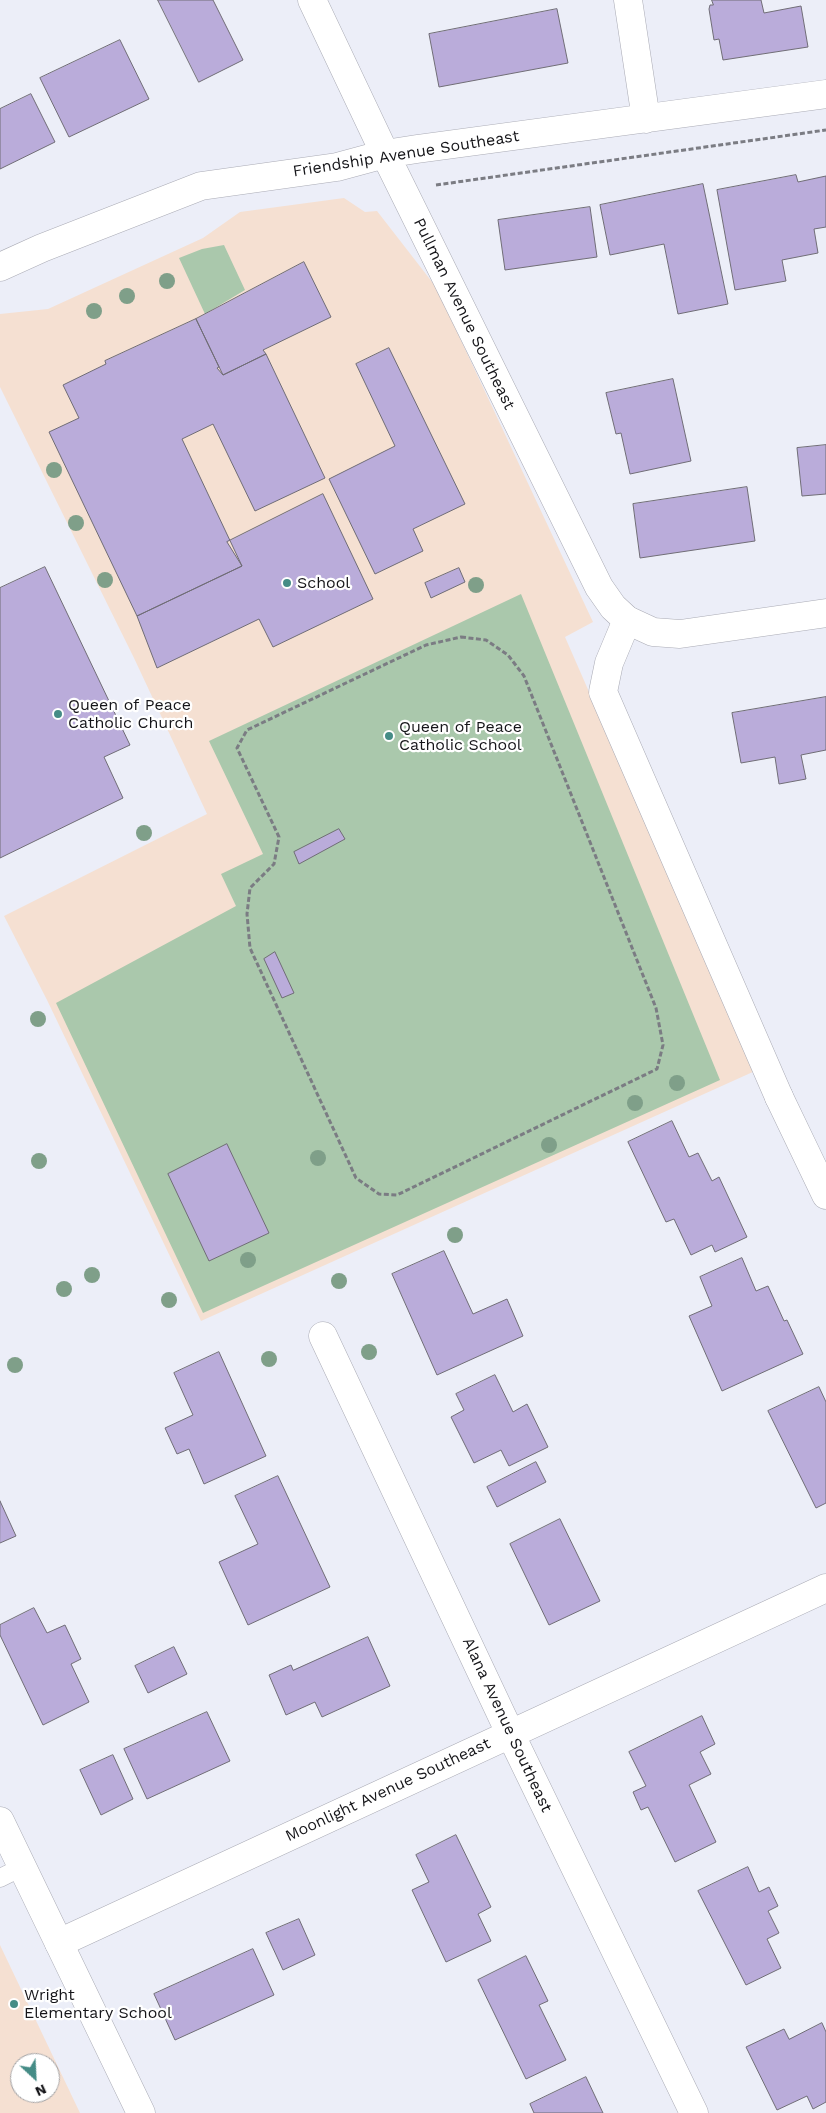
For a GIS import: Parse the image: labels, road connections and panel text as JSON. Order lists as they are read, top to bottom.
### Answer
{
  "streets": {
    "street": [
      "Friendship Avenue Southeast",
      "Pullman Avenue Southeast",
      "Alana Avenue Southeast",
      "Moonlight Avenue Southeast"
    ]
  },
  "crossings": [
    ["Friendship Avenue Southeast", "Pullman Avenue Southeast"],
    ["Alana Avenue Southeast", "Moonlight Avenue Southeast"]
  ],
  "places": [
    "School",
    "Queen of Peace Catholic Church",
    "Queen of Peace Catholic School",
    "Wright Elementary School"
  ],
  "north": "bottom right"
}
